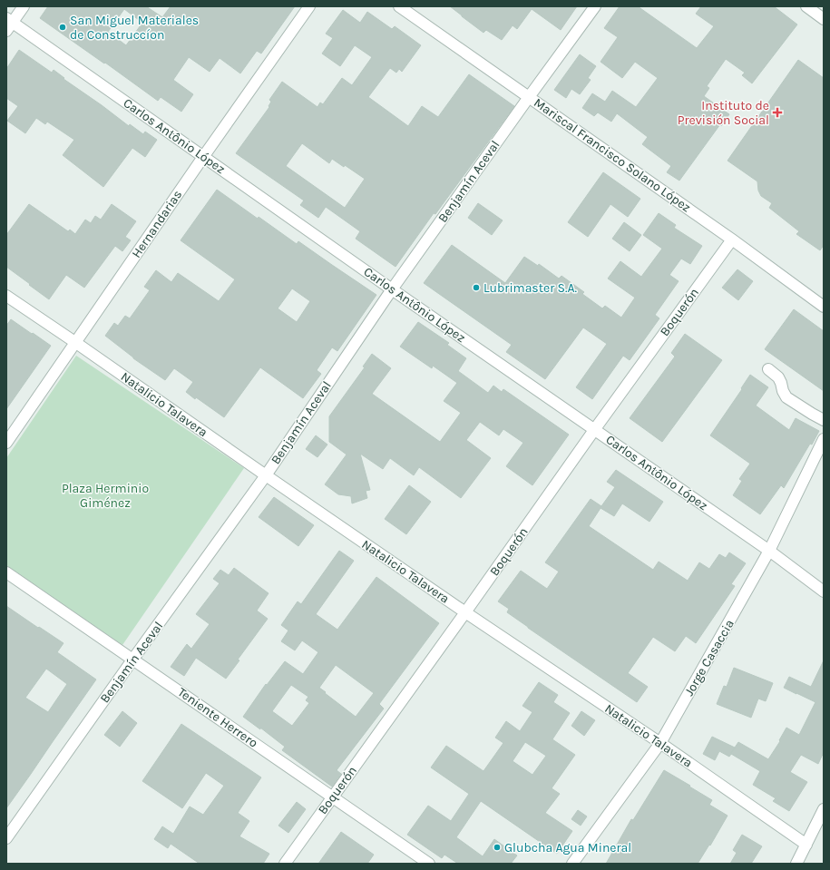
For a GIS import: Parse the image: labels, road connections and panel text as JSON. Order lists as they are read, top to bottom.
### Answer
{
  "streets": {
    "street": [
      "Carlos Antônio López",
      "Mariscal Francisco Solano López",
      "Benjamín Aceval",
      "Hernandarias",
      "Boquerón",
      "Natalicio Talavera",
      "Jorge Casaccia",
      "Teniente Herrero"
    ]
  },
  "crossings": [
    ["Carlos Antônio López", "Benjamín Aceval"],
    ["Carlos Antônio López", "Hernandarias"],
    ["Carlos Antônio López", "Boquerón"],
    ["Carlos Antônio López", "Jorge Casaccia"],
    ["Mariscal Francisco Solano López", "Benjamín Aceval"],
    ["Mariscal Francisco Solano López", "Boquerón"],
    ["Benjamín Aceval", "Natalicio Talavera"],
    ["Benjamín Aceval", "Teniente Herrero"],
    ["Hernandarias", "Natalicio Talavera"],
    ["Boquerón", "Natalicio Talavera"],
    ["Boquerón", "Teniente Herrero"],
    ["Natalicio Talavera", "Jorge Casaccia"]
  ],
  "parks": ["Plaza Herminio Giménez"],
  "places": {
    "other": ["San Miguel Materiales de Construccíon", "Lubrimaster S.A.", "Glubcha Agua Mineral"],
    "health": ["Instituto de Previsión Social"]
  }
}
